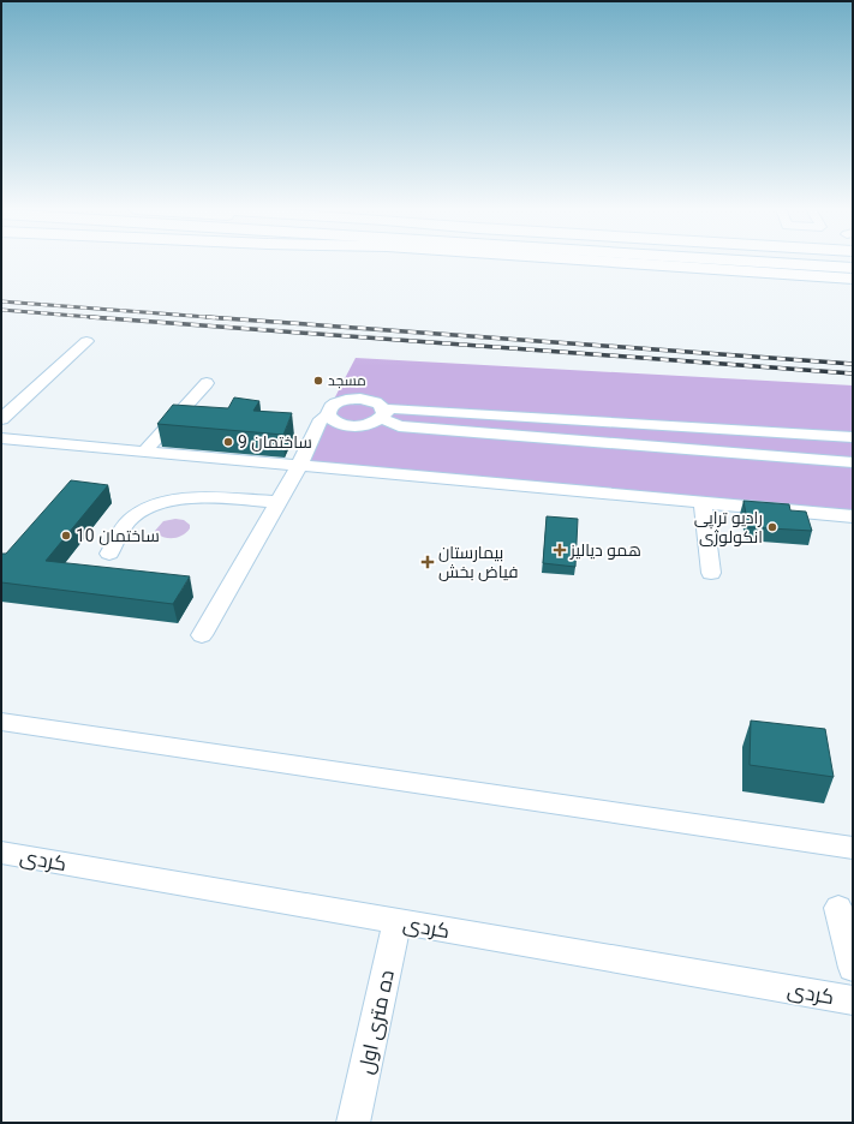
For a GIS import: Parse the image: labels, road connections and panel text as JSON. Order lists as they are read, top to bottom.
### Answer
{
  "streets": {
    "street": ["کردی", "ده متری اول"]
  },
  "crossings": [
    ["کردی", "ده متری اول"]
  ],
  "places": {
    "other": [
      "مسجد",
      "ساختمان 9",
      "رادیو تراپی انکولوژی",
      "ساختمان 10"
    ],
    "health": ["همو دیالیز", "بیمارستان فیاض بخش"]
  }
}
